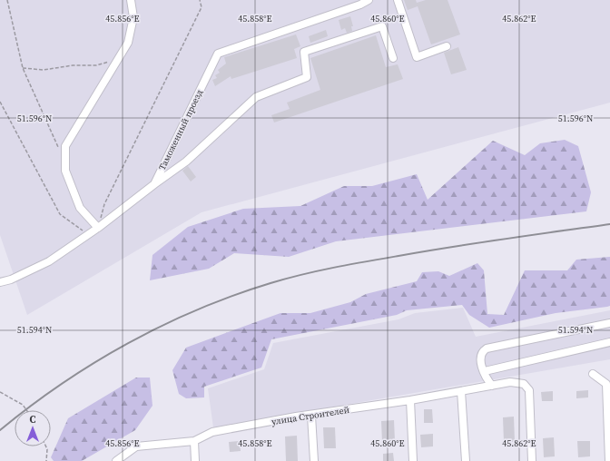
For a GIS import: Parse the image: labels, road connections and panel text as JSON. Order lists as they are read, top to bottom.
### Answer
{
  "streets": {
    "street": ["Таможенный проезд", "улица Строителей"]
  },
  "north": "top",
  "coordinates": [
    "45.856°E",
    "45.858°E",
    "45.860°E",
    "45.862°E",
    "51.596°N",
    "51.594°N"
  ]
}
